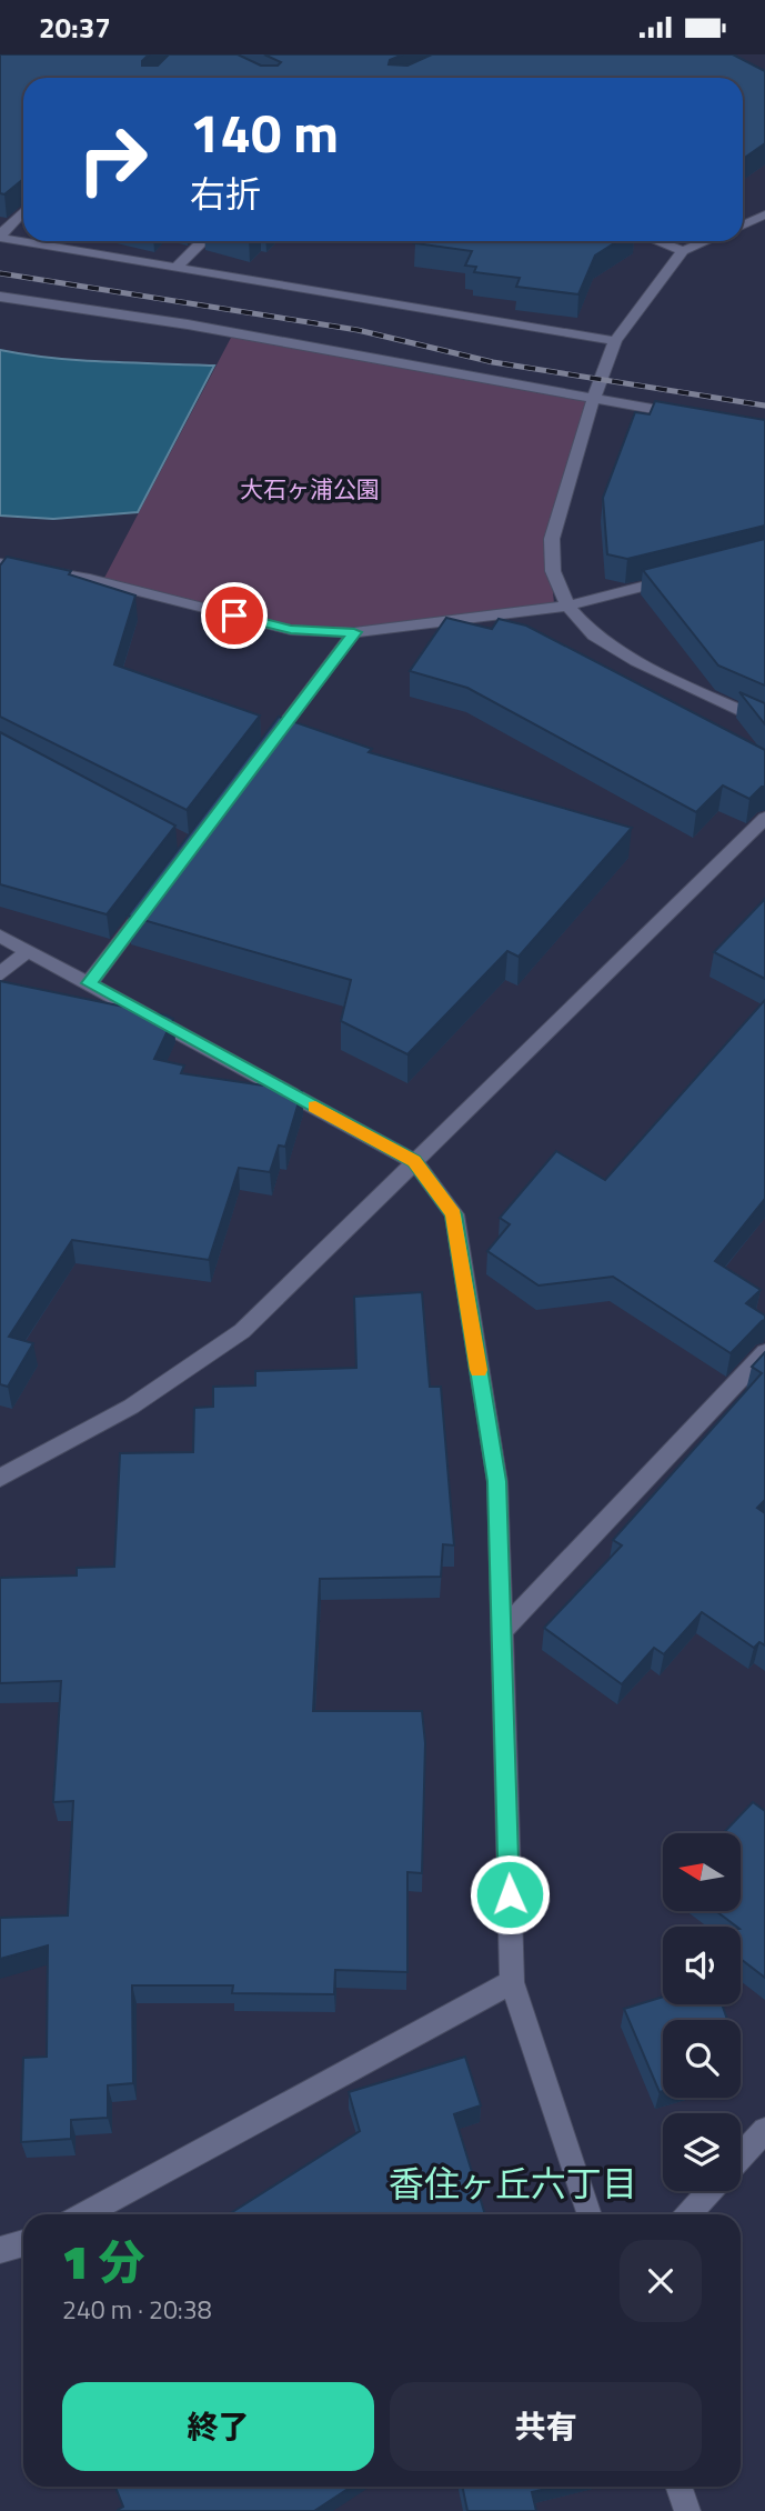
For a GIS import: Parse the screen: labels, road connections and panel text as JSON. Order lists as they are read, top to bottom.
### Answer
{
  "districts": ["香住ヶ丘六丁目"],
  "parks": ["大石ヶ浦公園"],
  "north": "left",
  "page": {
    "status": "20:37",
    "turn": ["140 m", "右折"],
    "heading": ["1 分", "240 m · 20:38"],
    "buttons": ["終了", "共有"]
  }
}
